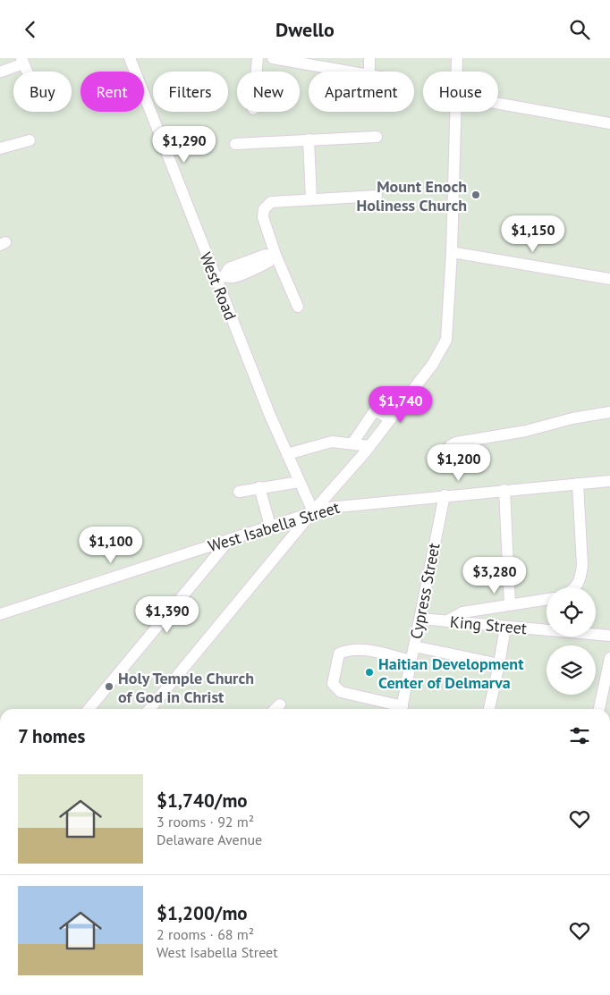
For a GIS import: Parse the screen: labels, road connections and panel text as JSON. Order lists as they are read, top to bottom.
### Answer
{
  "streets": {
    "street": [
      "West Road",
      "West Isabella Street",
      "Cypress Street",
      "King Street"
    ]
  },
  "crossings": [
    ["West Road", "West Isabella Street"],
    ["West Isabella Street", "Cypress Street"],
    ["Cypress Street", "King Street"]
  ],
  "places": ["Mount Enoch Holiness Church", "Haitian Development Center of Delmarva", "Holy Temple Church of God in Christ"],
  "page": {
    "header": "Dwello",
    "chip": [
      "Buy",
      "Rent",
      "Filters",
      "New",
      "Apartment",
      "House"
    ],
    "price": [
      "$1,290",
      "$1,150",
      "$1,740",
      "$1,200",
      "$1,100",
      "$3,280",
      "$1,390"
    ],
    "heading": "7 homes",
    "list": [
      {
        "name": "$1,740/mo",
        "note": "3 rooms · 92 m² · Delaware Avenue"
      },
      {
        "name": "$1,200/mo",
        "note": "2 rooms · 68 m² · West Isabella Street"
      }
    ]
  }
}
